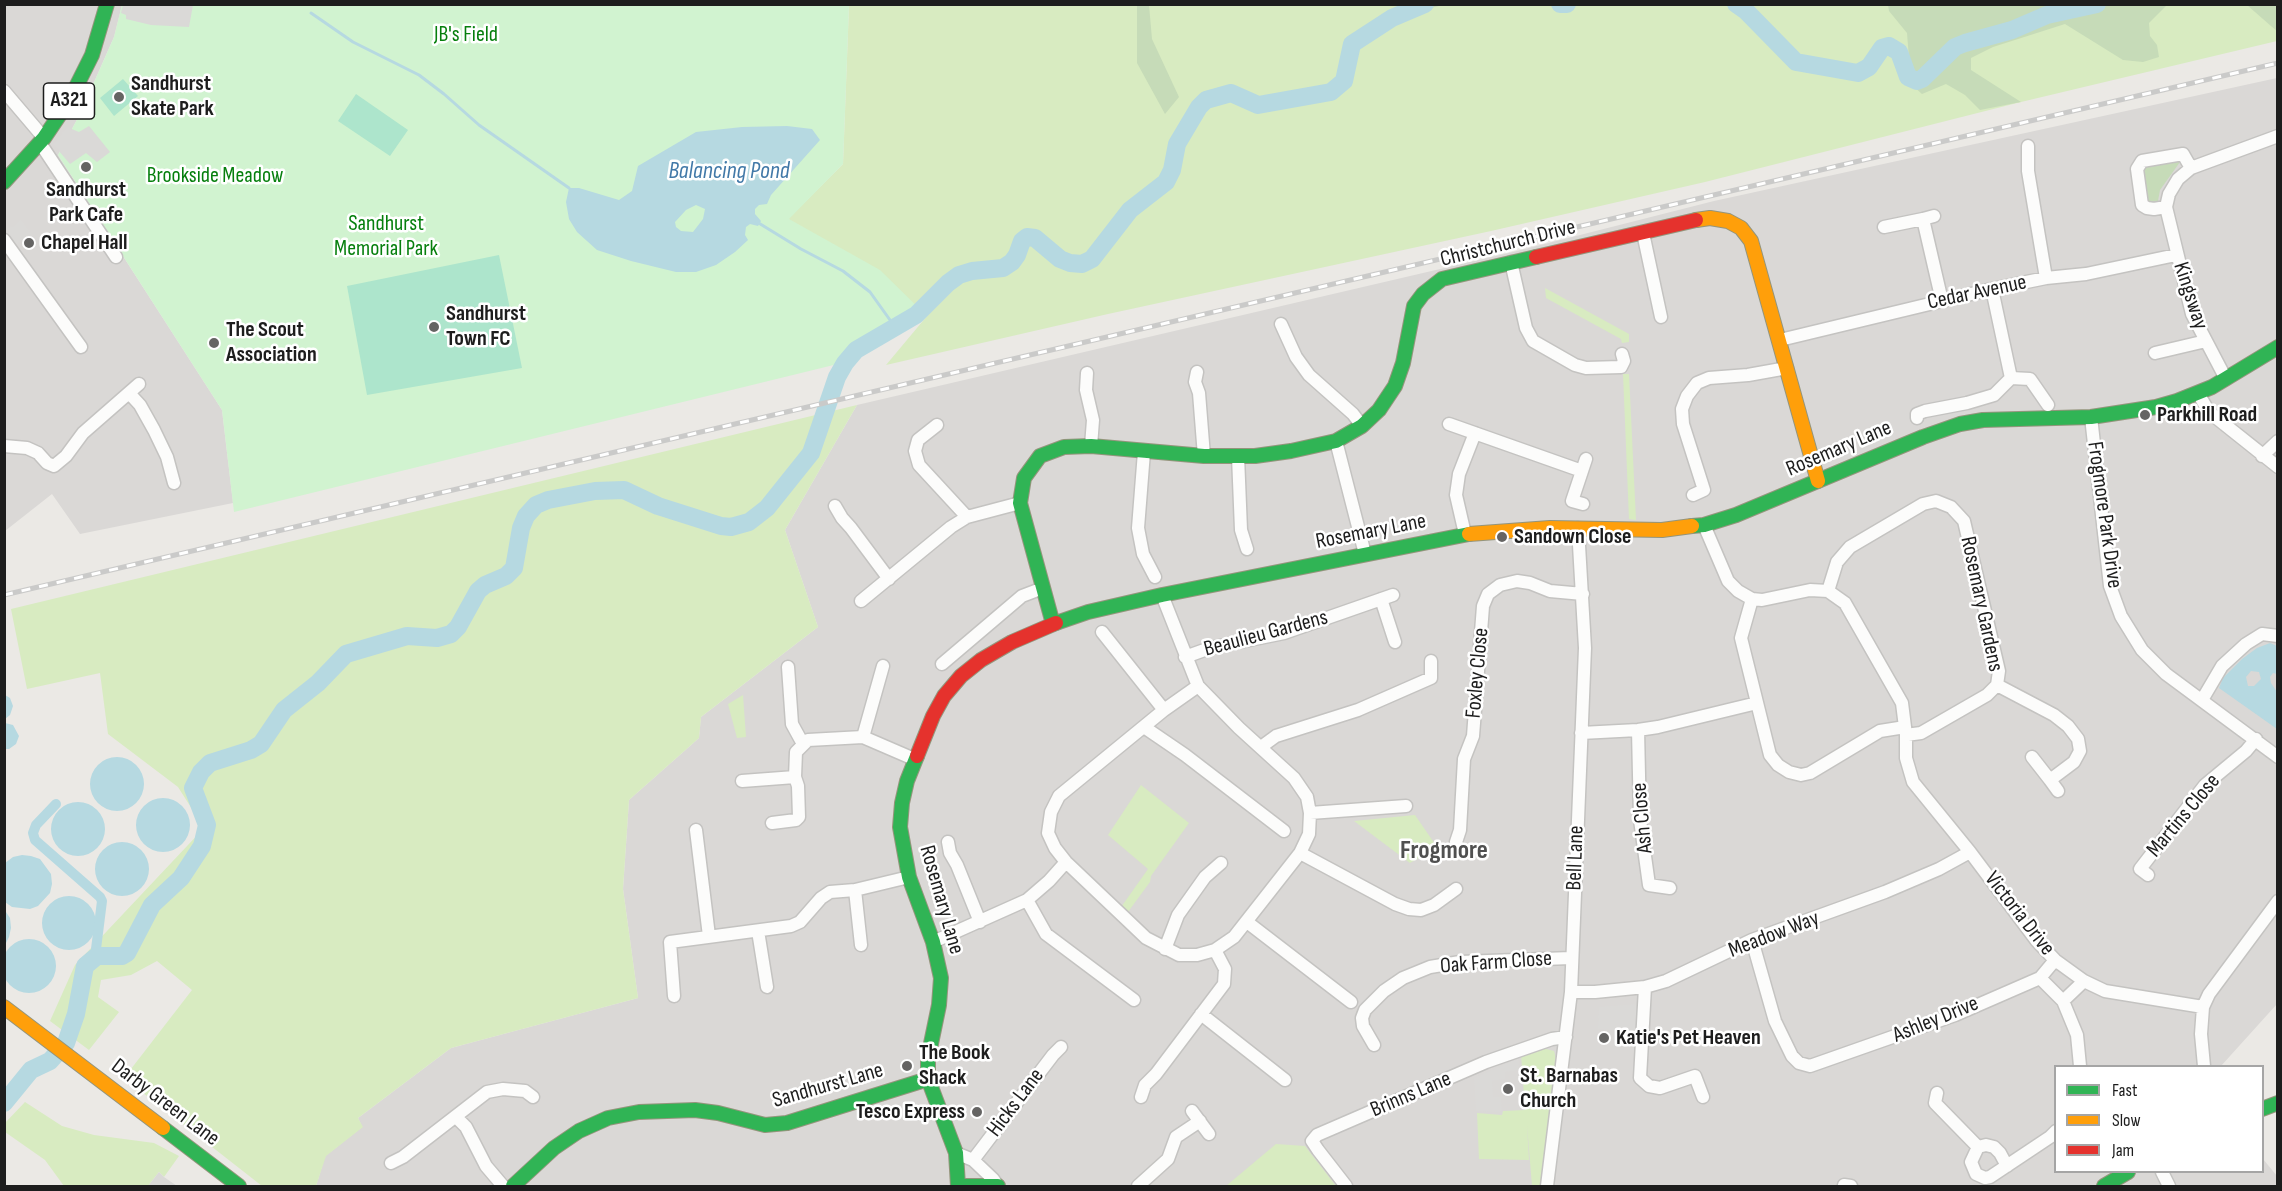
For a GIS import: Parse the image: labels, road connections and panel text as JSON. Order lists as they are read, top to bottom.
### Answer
{
  "streets": {
    "street": [
      "A321",
      "Christchurch Drive",
      "Cedar Avenue",
      "Kingsway",
      "Rosemary Lane",
      "Frogmore Park Drive",
      "Rosemary Gardens",
      "Beaulieu Gardens",
      "Foxley Close",
      "Martins Close",
      "Ash Close",
      "Bell Lane",
      "Victoria Drive",
      "Meadow Way",
      "Oak Farm Close",
      "Ashley Drive",
      "Sandhurst Lane",
      "Brinns Lane",
      "Darby Green Lane",
      "Hicks Lane"
    ]
  },
  "crossings": [
    ["Christchurch Drive", "Cedar Avenue"],
    ["Christchurch Drive", "Rosemary Lane"],
    ["Cedar Avenue", "Kingsway"],
    ["Kingsway", "Rosemary Lane"],
    ["Rosemary Lane", "Frogmore Park Drive"],
    ["Rosemary Lane", "Beaulieu Gardens"],
    ["Rosemary Lane", "Bell Lane"],
    ["Rosemary Lane", "Sandhurst Lane"],
    ["Frogmore Park Drive", "Martins Close"],
    ["Rosemary Gardens", "Victoria Drive"],
    ["Foxley Close", "Bell Lane"],
    ["Bell Lane", "Meadow Way"],
    ["Bell Lane", "Oak Farm Close"],
    ["Bell Lane", "Brinns Lane"],
    ["Victoria Drive", "Meadow Way"],
    ["Victoria Drive", "Ashley Drive"],
    ["Meadow Way", "Ashley Drive"]
  ],
  "districts": ["Frogmore"],
  "water": ["Balancing Pond"],
  "parks": ["JB's Field", "Brookside Meadow", "Sandhurst Memorial Park"],
  "places": [
    "Sandhurst Skate Park",
    "Sandhurst Park Cafe",
    "Chapel Hall",
    "Sandhurst Town FC",
    "The Scout Association",
    "Parkhill Road",
    "Sandown Close",
    "Katie's Pet Heaven",
    "The Book Shack",
    "St. Barnabas Church",
    "Tesco Express"
  ],
  "legend": ["Fast", "Slow", "Jam"]
}
